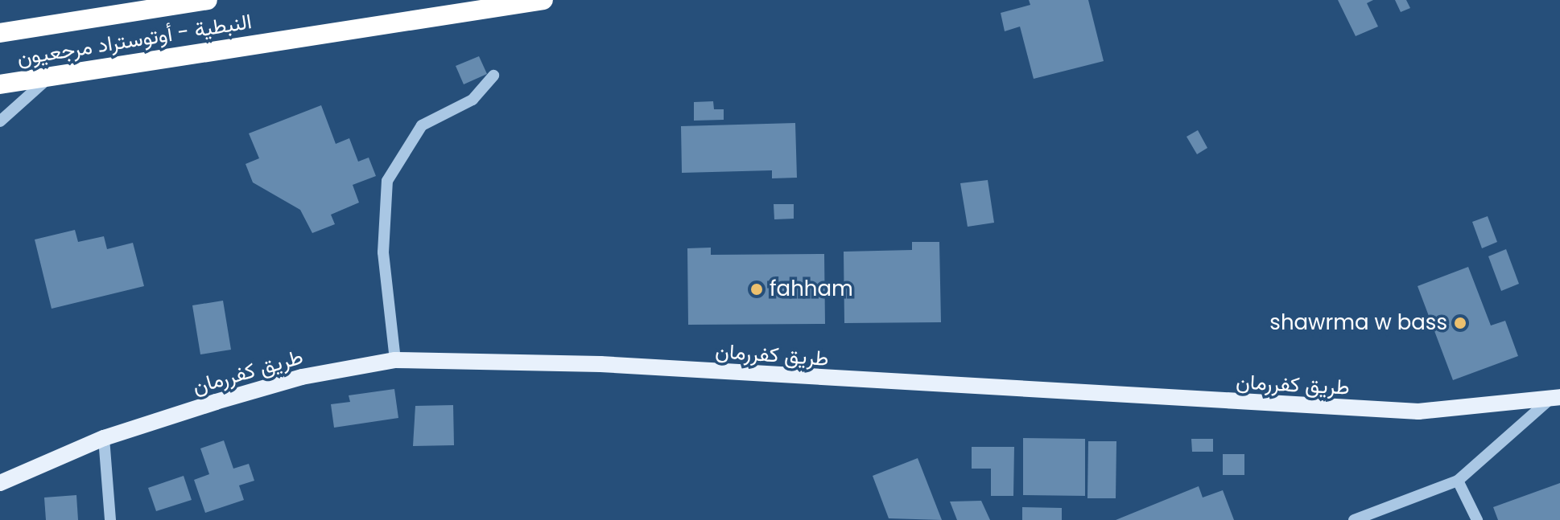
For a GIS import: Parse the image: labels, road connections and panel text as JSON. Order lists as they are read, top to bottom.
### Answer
{
  "streets": {
    "highway": ["النبطية - أوتوستراد مرجعيون"],
    "main road": ["طريق كفررمان"]
  },
  "places": ["fahham", "shawrma w bass"]
}
